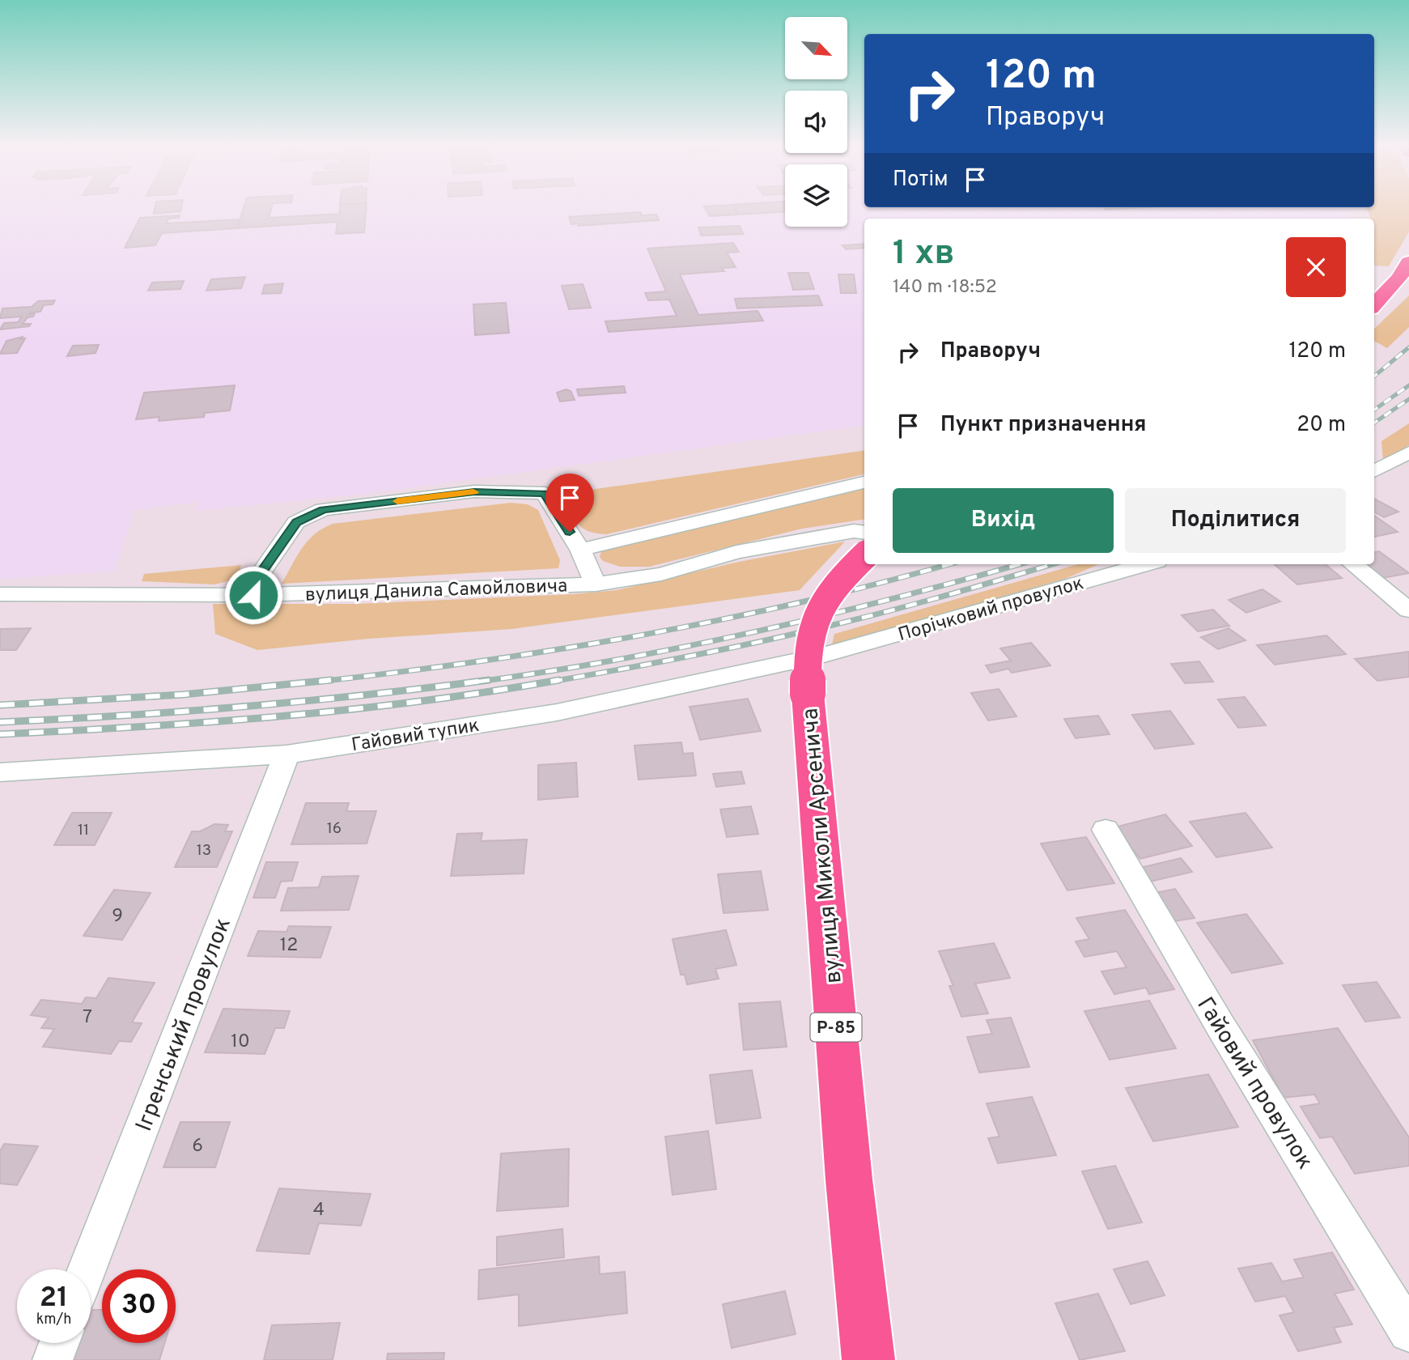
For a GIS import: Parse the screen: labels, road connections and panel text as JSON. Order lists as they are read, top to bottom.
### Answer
{
  "streets": {
    "main road": ["вулиця Миколи Арсенича", "Р-85"],
    "street": [
      "вулиця Данила Самойловича",
      "Порічковий провулок",
      "Гайовий тупик",
      "Ігренський провулок",
      "Гайовий провулок"
    ]
  },
  "crossings": [
    ["Порічковий провулок", "Гайовий тупик"],
    ["Гайовий тупик", "Ігренський провулок"]
  ],
  "house_numbers": [
    "16",
    "11",
    "13",
    "9",
    "12",
    "7",
    "10",
    "6",
    "4"
  ],
  "north": "bottom right",
  "page": {
    "turn": ["120 m", "Праворуч"],
    "then": "Потім",
    "heading": ["1 хв", "140 m · 18:52"],
    "list": [
      {
        "name": "Праворуч",
        "value": "120 m"
      },
      {
        "name": "Пункт призначення",
        "value": "20 m"
      }
    ],
    "buttons": ["Вихід", "Поділитися"],
    "speed": "21 km/h",
    "limit": "30"
  }
}
